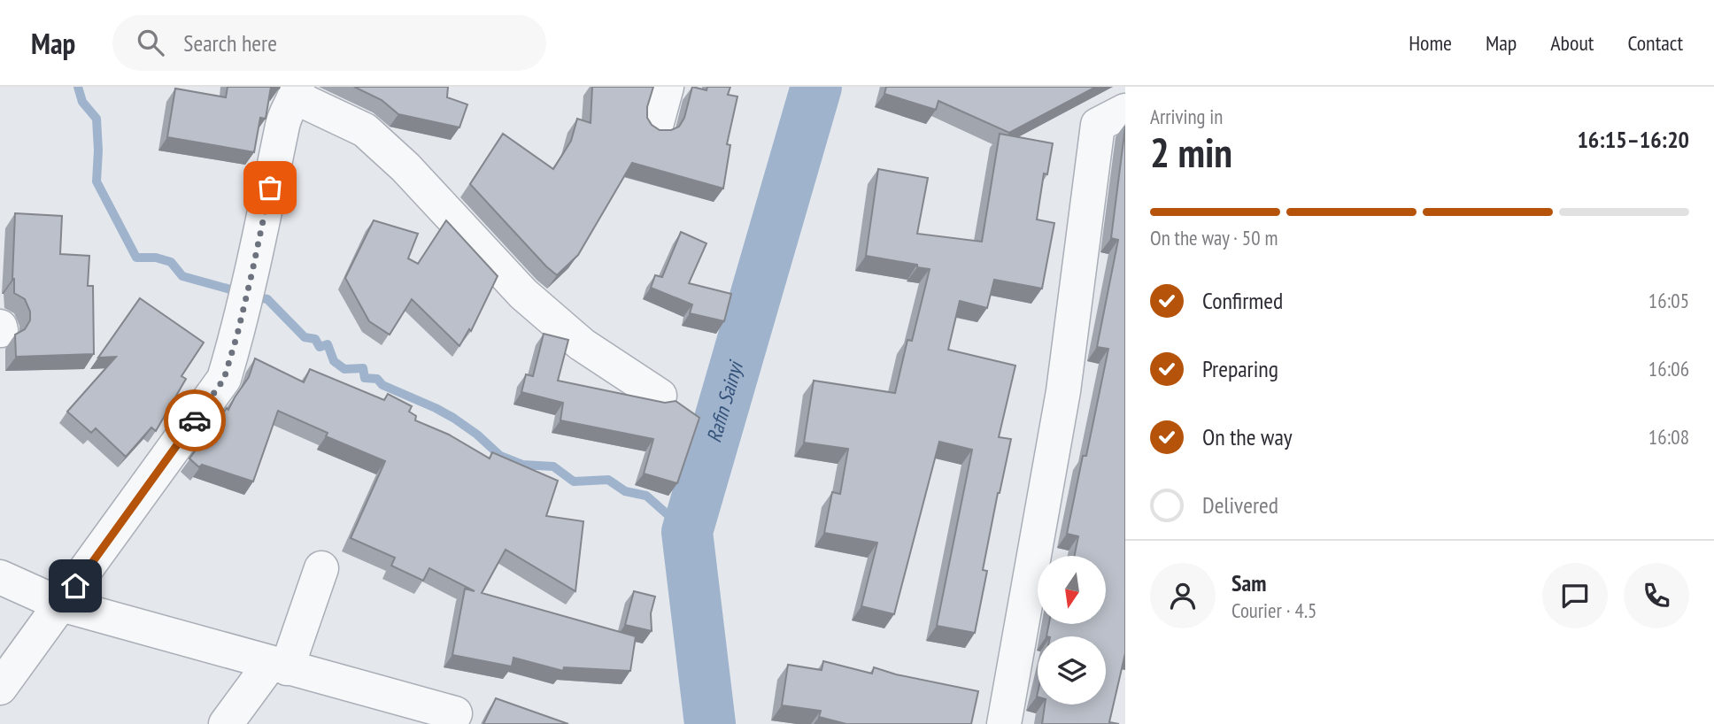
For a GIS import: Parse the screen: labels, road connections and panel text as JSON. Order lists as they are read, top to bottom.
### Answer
{
  "water": ["Rafin Sainyi"],
  "north": "bottom",
  "page": {
    "header": "Map",
    "search": "Search here",
    "nav": [
      "Home",
      "Map",
      "About",
      "Contact"
    ],
    "heading": ["2 min", "Arriving in", "16:15–16:20"],
    "panel": ["Sam", "Courier · 4.5"],
    "bar": "On the way · 50 m",
    "list": [
      ["Confirmed", "16:05"],
      ["Preparing", "16:06"],
      ["On the way", "16:08"],
      "Delivered"
    ]
  }
}
